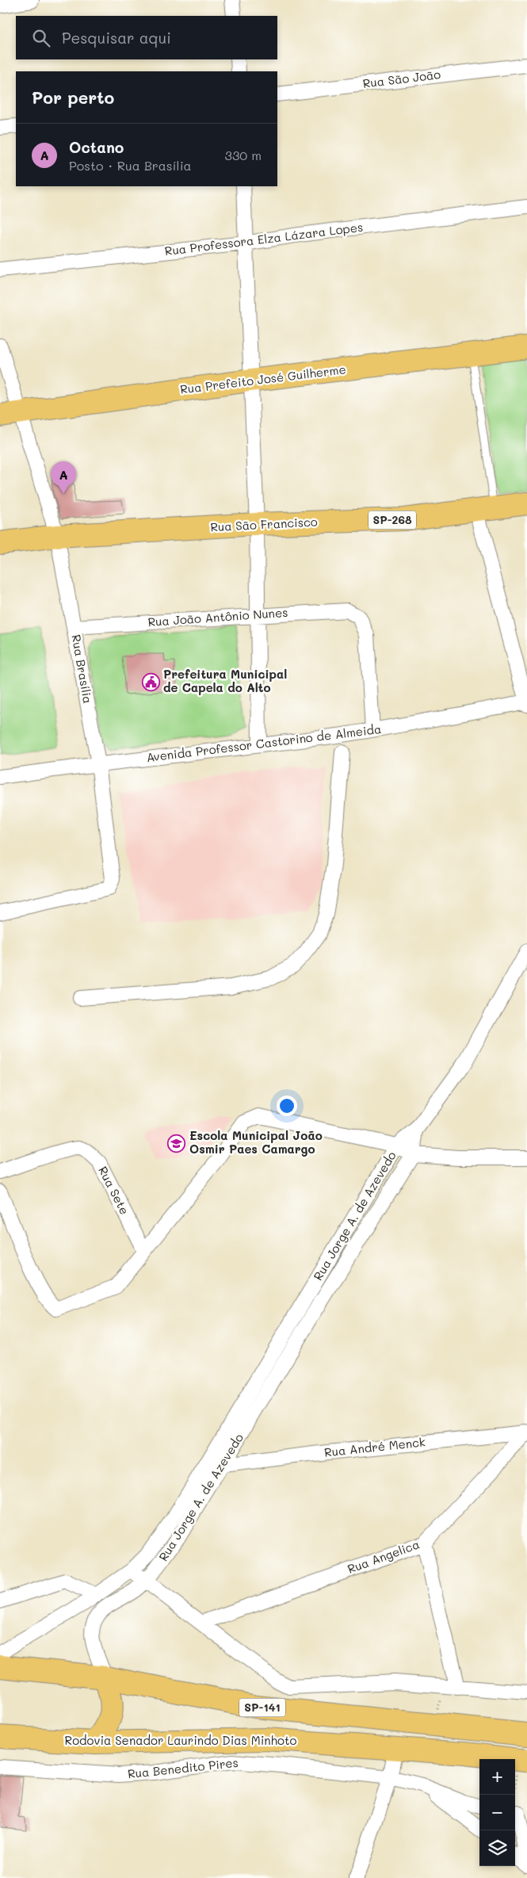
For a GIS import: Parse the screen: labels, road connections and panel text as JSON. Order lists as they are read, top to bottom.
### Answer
{
  "streets": {
    "main road": [
      "Rua Prefeito José Guilherme",
      "SP-268",
      "Rua São Francisco",
      "SP-141",
      "Rodovia Senador Laurindo Dias Minhoto"
    ],
    "street": [
      "Rua São João",
      "Rua Professora Elza Lázara Lopes",
      "Rua João Antônio Nunes",
      "Rua Brasília",
      "Avenida Professor Castorino de Almeida",
      "Rua Sete",
      "Rua Jorge A. de Azevedo",
      "Rua André Menck",
      "Rua Angelica",
      "Rua Benedito Pires"
    ]
  },
  "crossings": [
    ["Rua Prefeito José Guilherme", "Rua Brasília"],
    ["Rua São Francisco", "Rua Brasília"],
    ["Rua João Antônio Nunes", "Rua Brasília"],
    ["Rua João Antônio Nunes", "Avenida Professor Castorino de Almeida"],
    ["Rua Brasília", "Avenida Professor Castorino de Almeida"],
    ["Rua Jorge A. de Azevedo", "Rua André Menck"],
    ["Rua Jorge A. de Azevedo", "SP-141"],
    ["Rua André Menck", "Rua Angelica"]
  ],
  "places": {
    "public building": ["Prefeitura Municipal de Capela do Alto"],
    "school or university": ["Escola Municipal João Osmir Paes Camargo"]
  },
  "page": {
    "search": "Pesquisar aqui",
    "heading": "Por perto",
    "list": [
      {
        "mark": "A",
        "name": "Octano",
        "note": "Posto · Rua Brasília",
        "value": "330 m"
      }
    ],
    "pins": "A",
    "map_buttons": ["+", "−"]
  }
}
